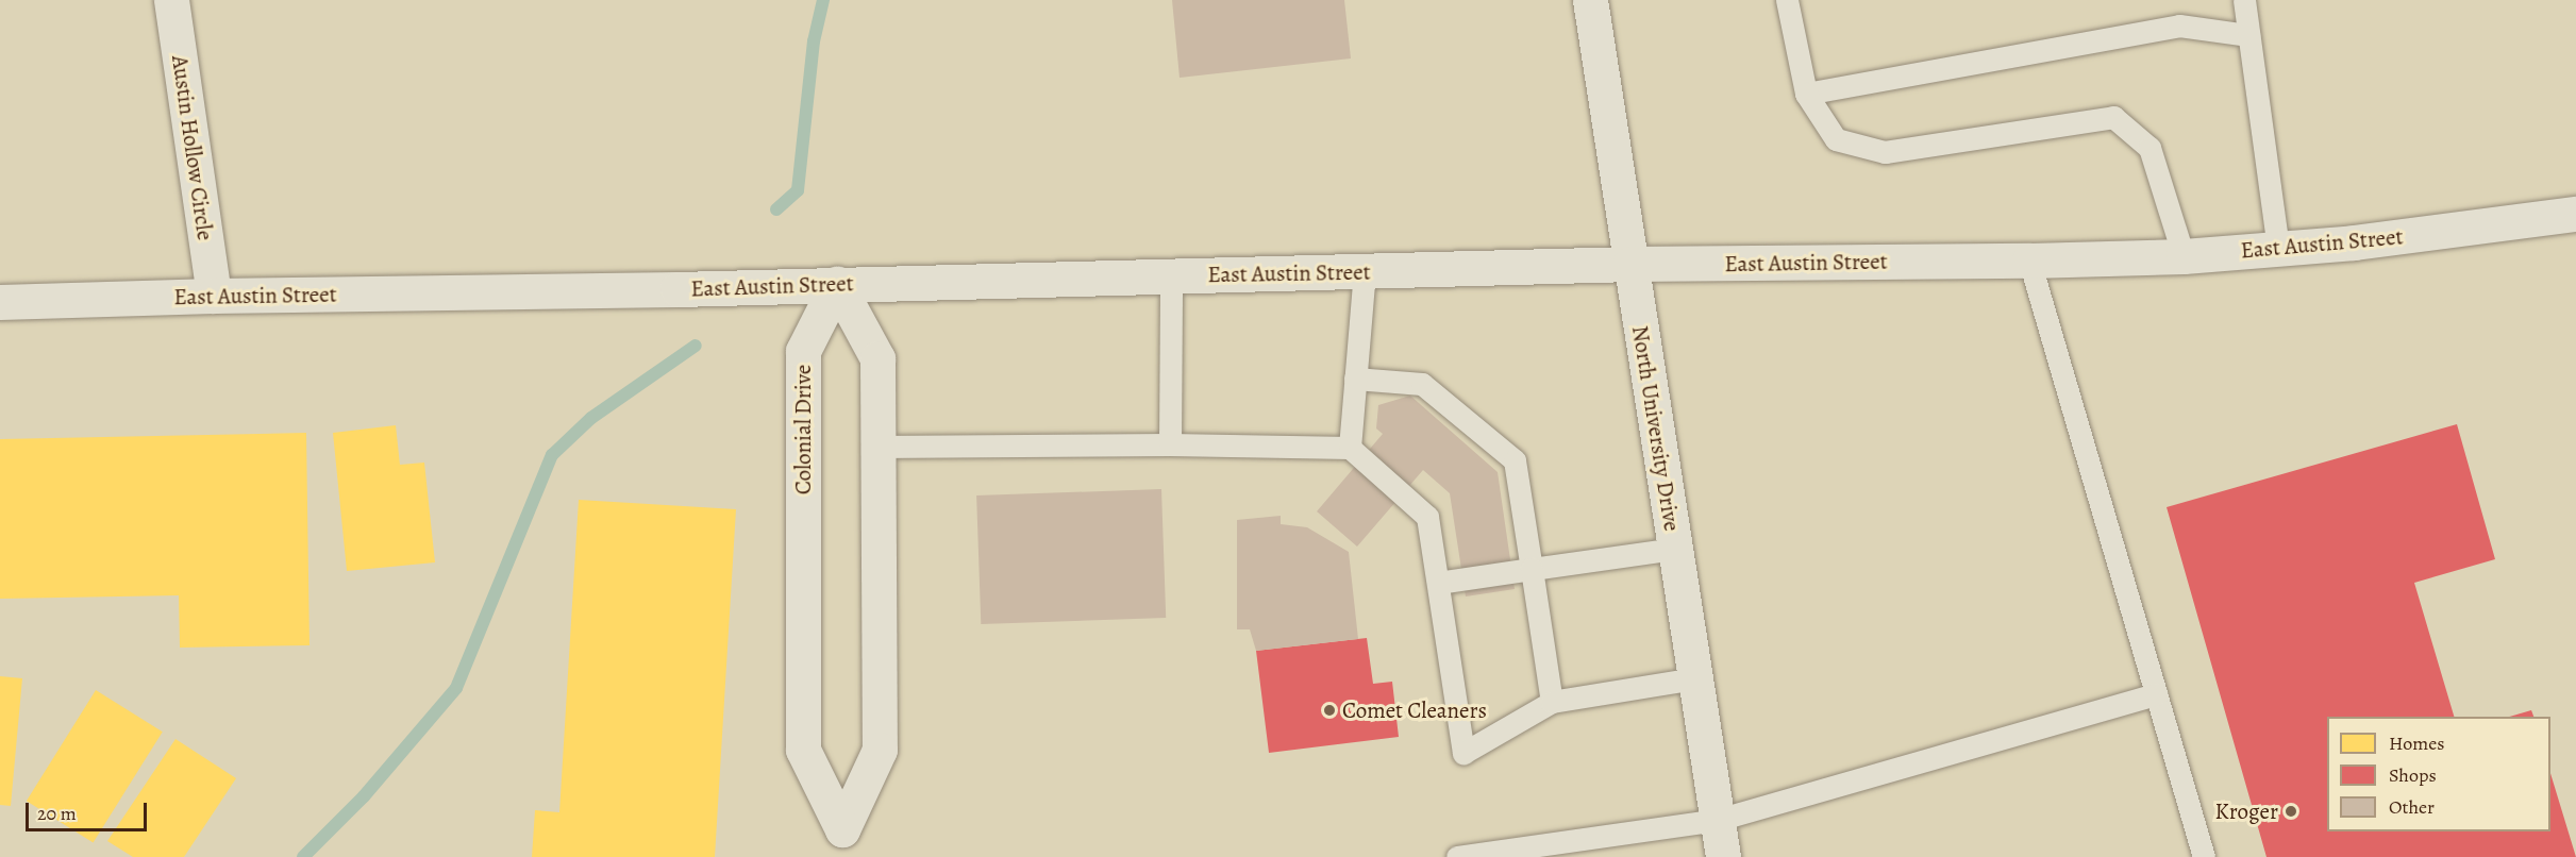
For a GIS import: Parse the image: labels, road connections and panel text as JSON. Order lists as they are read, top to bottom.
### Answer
{
  "streets": {
    "main road": [
      "Austin Hollow Circle",
      "East Austin Street",
      "North University Drive",
      "Colonial Drive"
    ]
  },
  "crossings": [
    ["Austin Hollow Circle", "East Austin Street"],
    ["East Austin Street", "North University Drive"],
    ["East Austin Street", "Colonial Drive"]
  ],
  "places": ["Comet Cleaners", "Kroger"],
  "legend": ["Homes", "Shops", "Other"],
  "scale_bar": "20 m"
}
